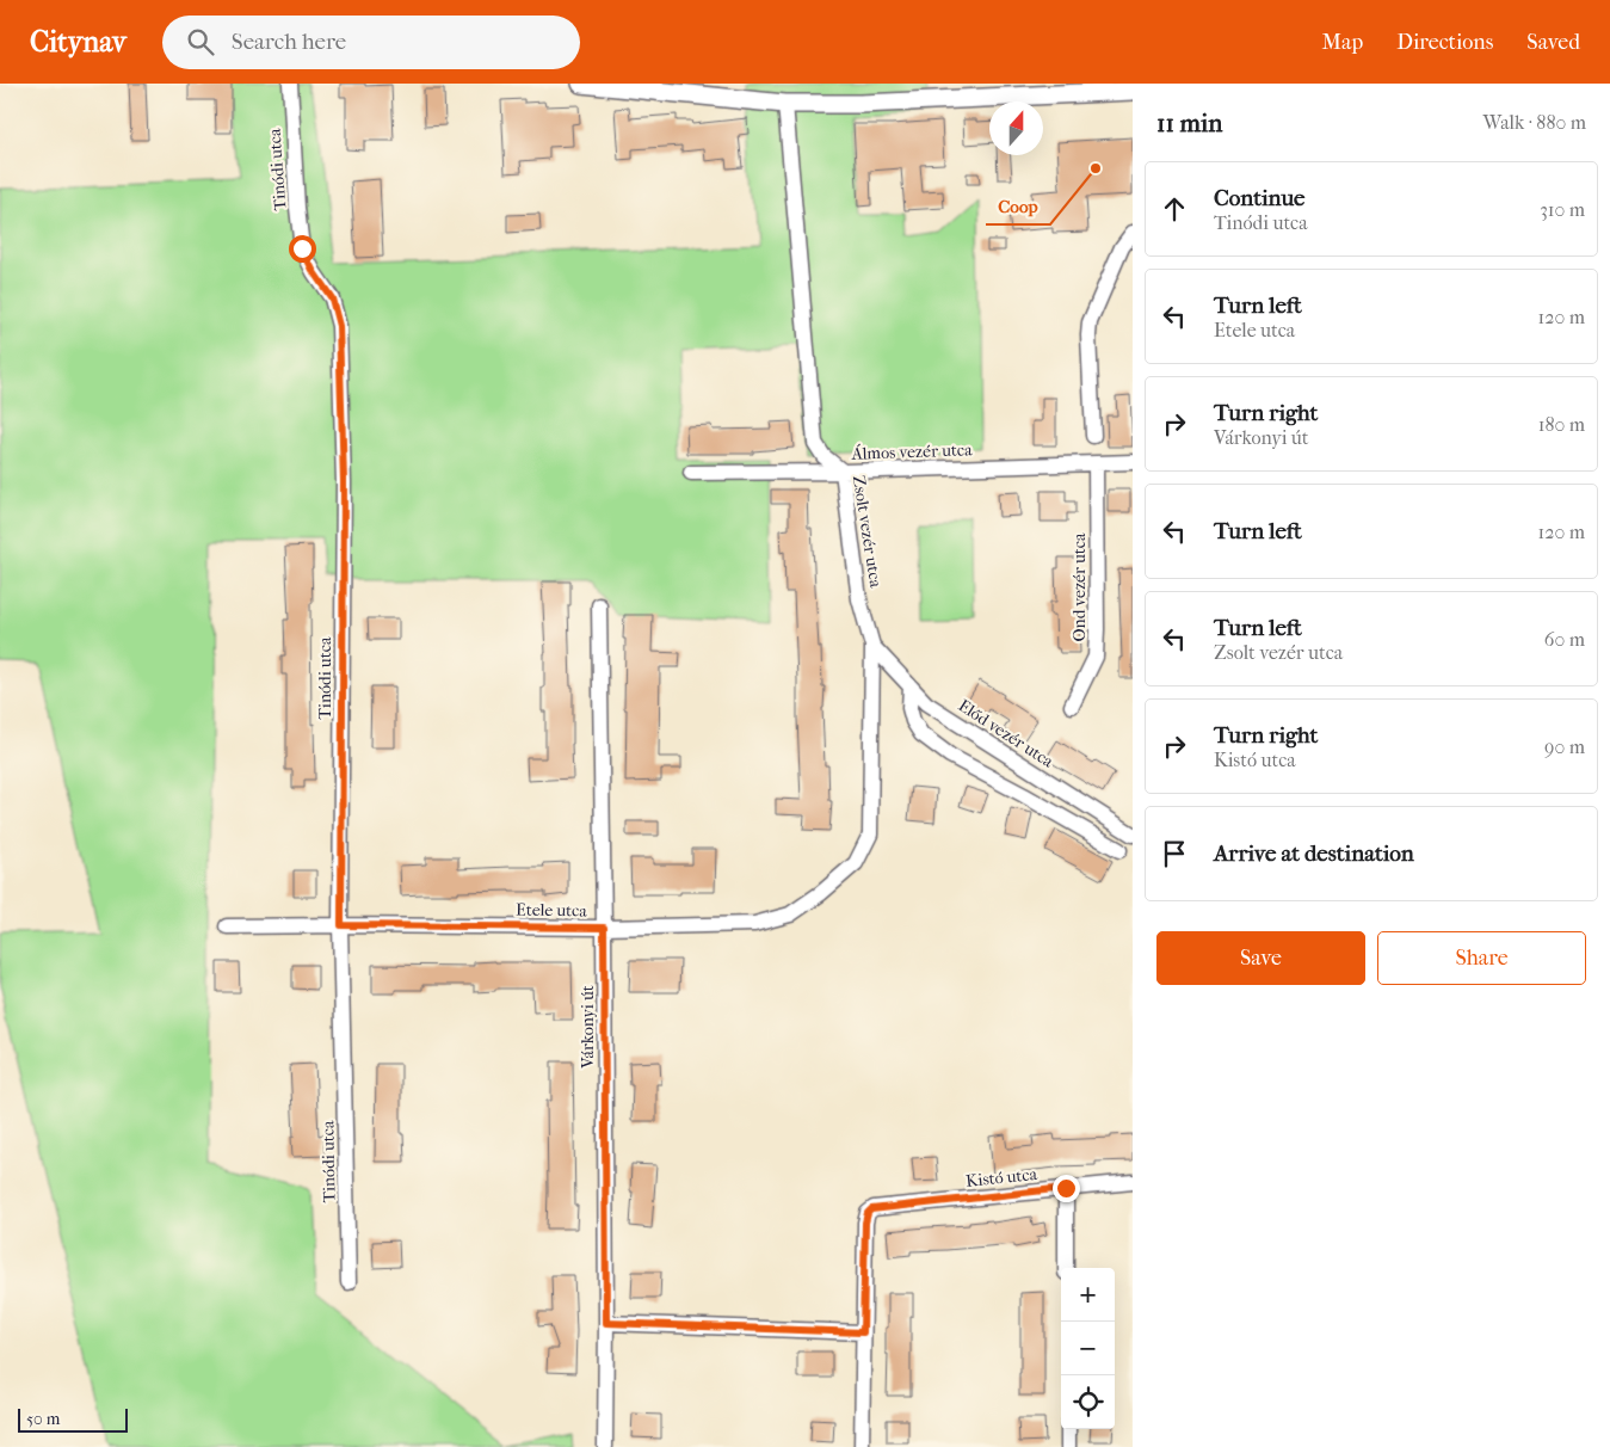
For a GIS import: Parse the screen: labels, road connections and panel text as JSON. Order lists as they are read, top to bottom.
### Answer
{
  "streets": {
    "street": [
      "Tinódi utca",
      "Álmos vezér utca",
      "Zsolt vezér utca",
      "Ond vezér utca",
      "Előd vezér utca",
      "Etele utca",
      "Várkonyi út",
      "Kistó utca"
    ]
  },
  "crossings": [
    ["Tinódi utca", "Etele utca"],
    ["Álmos vezér utca", "Zsolt vezér utca"],
    ["Álmos vezér utca", "Ond vezér utca"],
    ["Zsolt vezér utca", "Előd vezér utca"],
    ["Zsolt vezér utca", "Etele utca"],
    ["Etele utca", "Várkonyi út"]
  ],
  "places": ["Coop"],
  "scale_bar": "50 m",
  "north": "top",
  "page": {
    "header": "Citynav",
    "search": "Search here",
    "nav": ["Map", "Directions", "Saved"],
    "heading": ["11 min", "Walk · 880 m"],
    "list": [
      ["Continue", "Tinódi utca", "310 m"],
      ["Turn left", "Etele utca", "120 m"],
      ["Turn right", "Várkonyi út", "180 m"],
      ["Turn left", "120 m"],
      ["Turn left", "Zsolt vezér utca", "60 m"],
      ["Turn right", "Kistó utca", "90 m"],
      "Arrive at destination"
    ],
    "buttons": ["Save", "Share"],
    "map_buttons": ["+", "−"],
    "scale": "50 m"
  }
}
